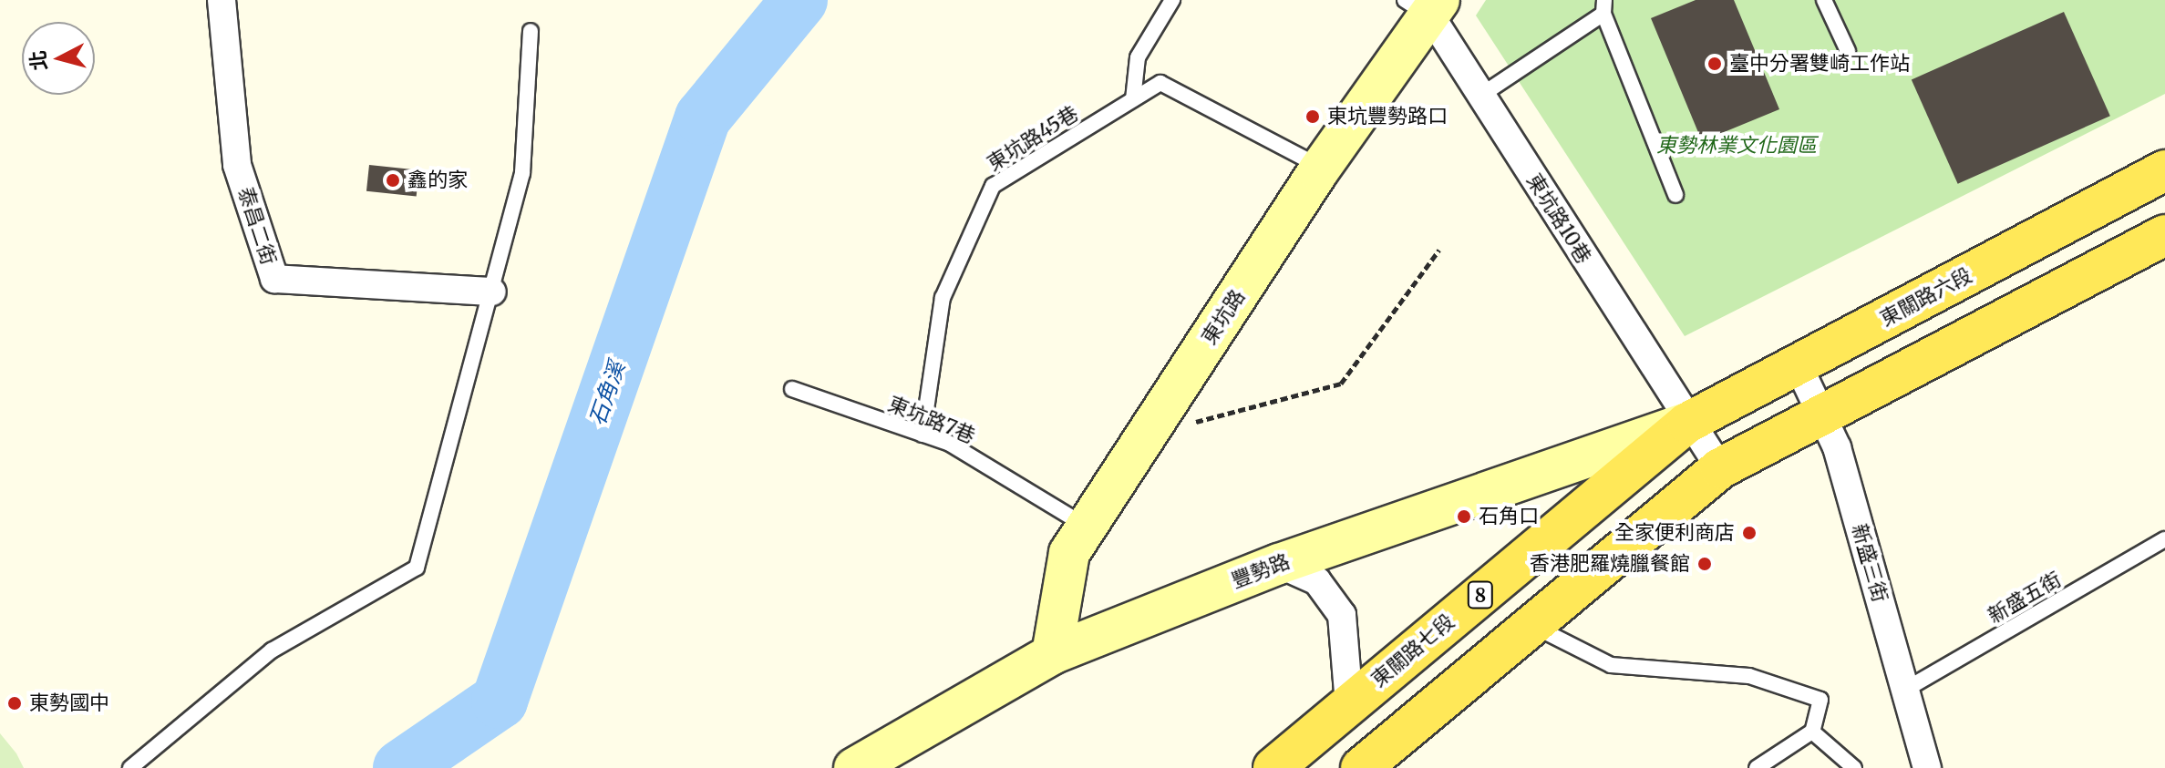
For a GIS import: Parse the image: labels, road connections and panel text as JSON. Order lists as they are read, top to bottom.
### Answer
{
  "streets": {
    "main road": ["東關路六段", "8", "東關路七段"],
    "street": [
      "東坑路10巷",
      "泰昌二街",
      "東坑路",
      "新盛三街",
      "豐勢路"
    ],
    "lane": ["東坑路45巷", "東坑路7巷", "新盛五街"]
  },
  "crossings": [
    ["東坑路45巷", "東坑路"],
    ["東坑路45巷", "東坑路7巷"],
    ["東坑路10巷", "東關路六段"],
    ["東坑路10巷", "東坑路"],
    ["東坑路10巷", "豐勢路"],
    ["東坑路10巷", "東關路七段"],
    ["東關路六段", "新盛三街"],
    ["東關路六段", "豐勢路"],
    ["東關路六段", "東關路七段"],
    ["東坑路", "東坑路7巷"],
    ["東坑路", "豐勢路"],
    ["新盛三街", "新盛五街"],
    ["豐勢路", "東關路七段"]
  ],
  "water": ["石角溪"],
  "parks": ["東勢林業文化園區"],
  "places": [
    "臺中分署雙崎工作站",
    "東坑豐勢路口",
    "鑫的家",
    "石角口",
    "全家便利商店",
    "香港肥羅燒臘餐館",
    "東勢國中"
  ],
  "north": "left"
}
